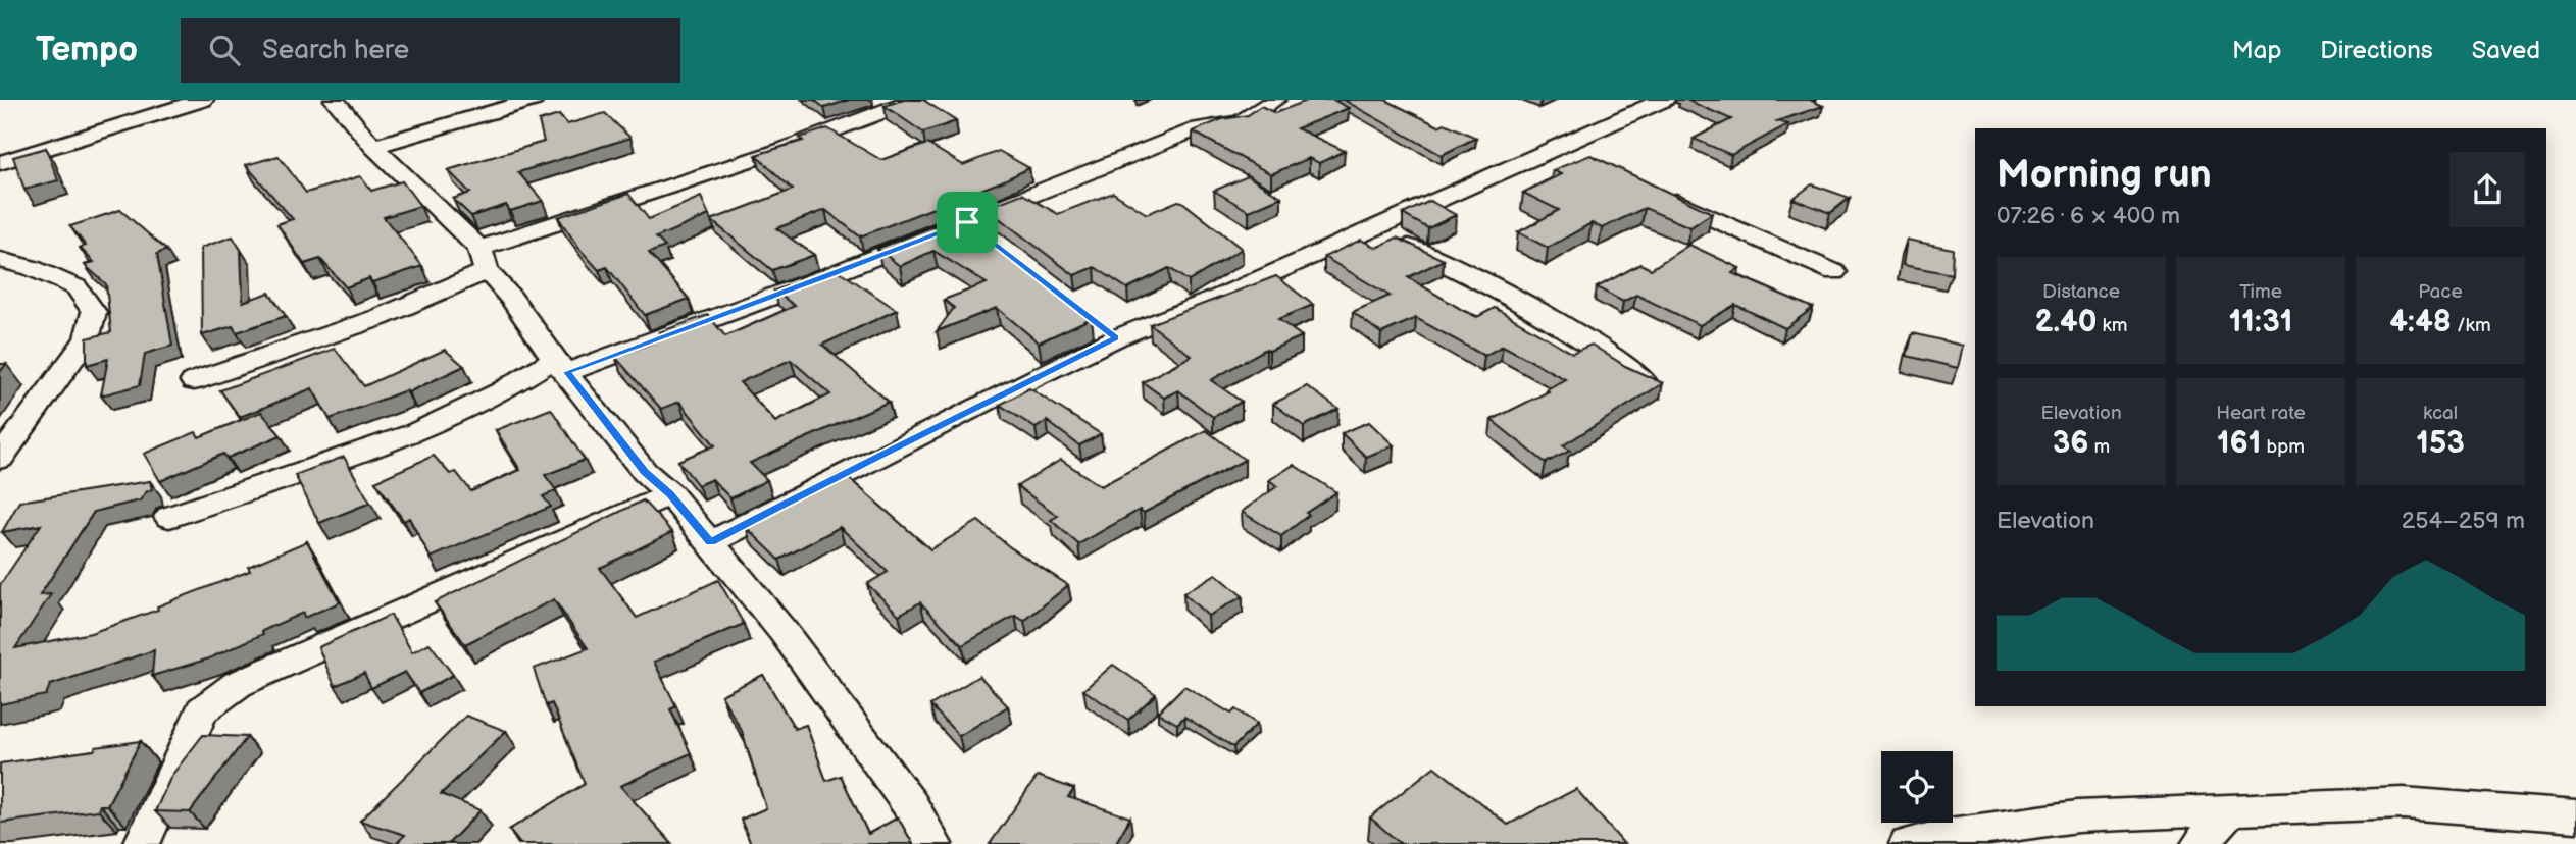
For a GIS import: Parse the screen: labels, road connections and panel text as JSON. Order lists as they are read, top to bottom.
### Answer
{
  "page": {
    "header": "Tempo",
    "search": "Search here",
    "nav": ["Map", "Directions", "Saved"],
    "heading": ["Morning run", "07:26 · 6 × 400 m"],
    "stats": [
      ["Distance", "2.40 km"],
      ["Time", "11:31"],
      ["Pace", "4:48 /km"],
      ["Elevation", "36 m"],
      ["Heart rate", "161 bpm"],
      ["kcal", "153"]
    ],
    "chart": ["Elevation", "254–259 m"]
  }
}
